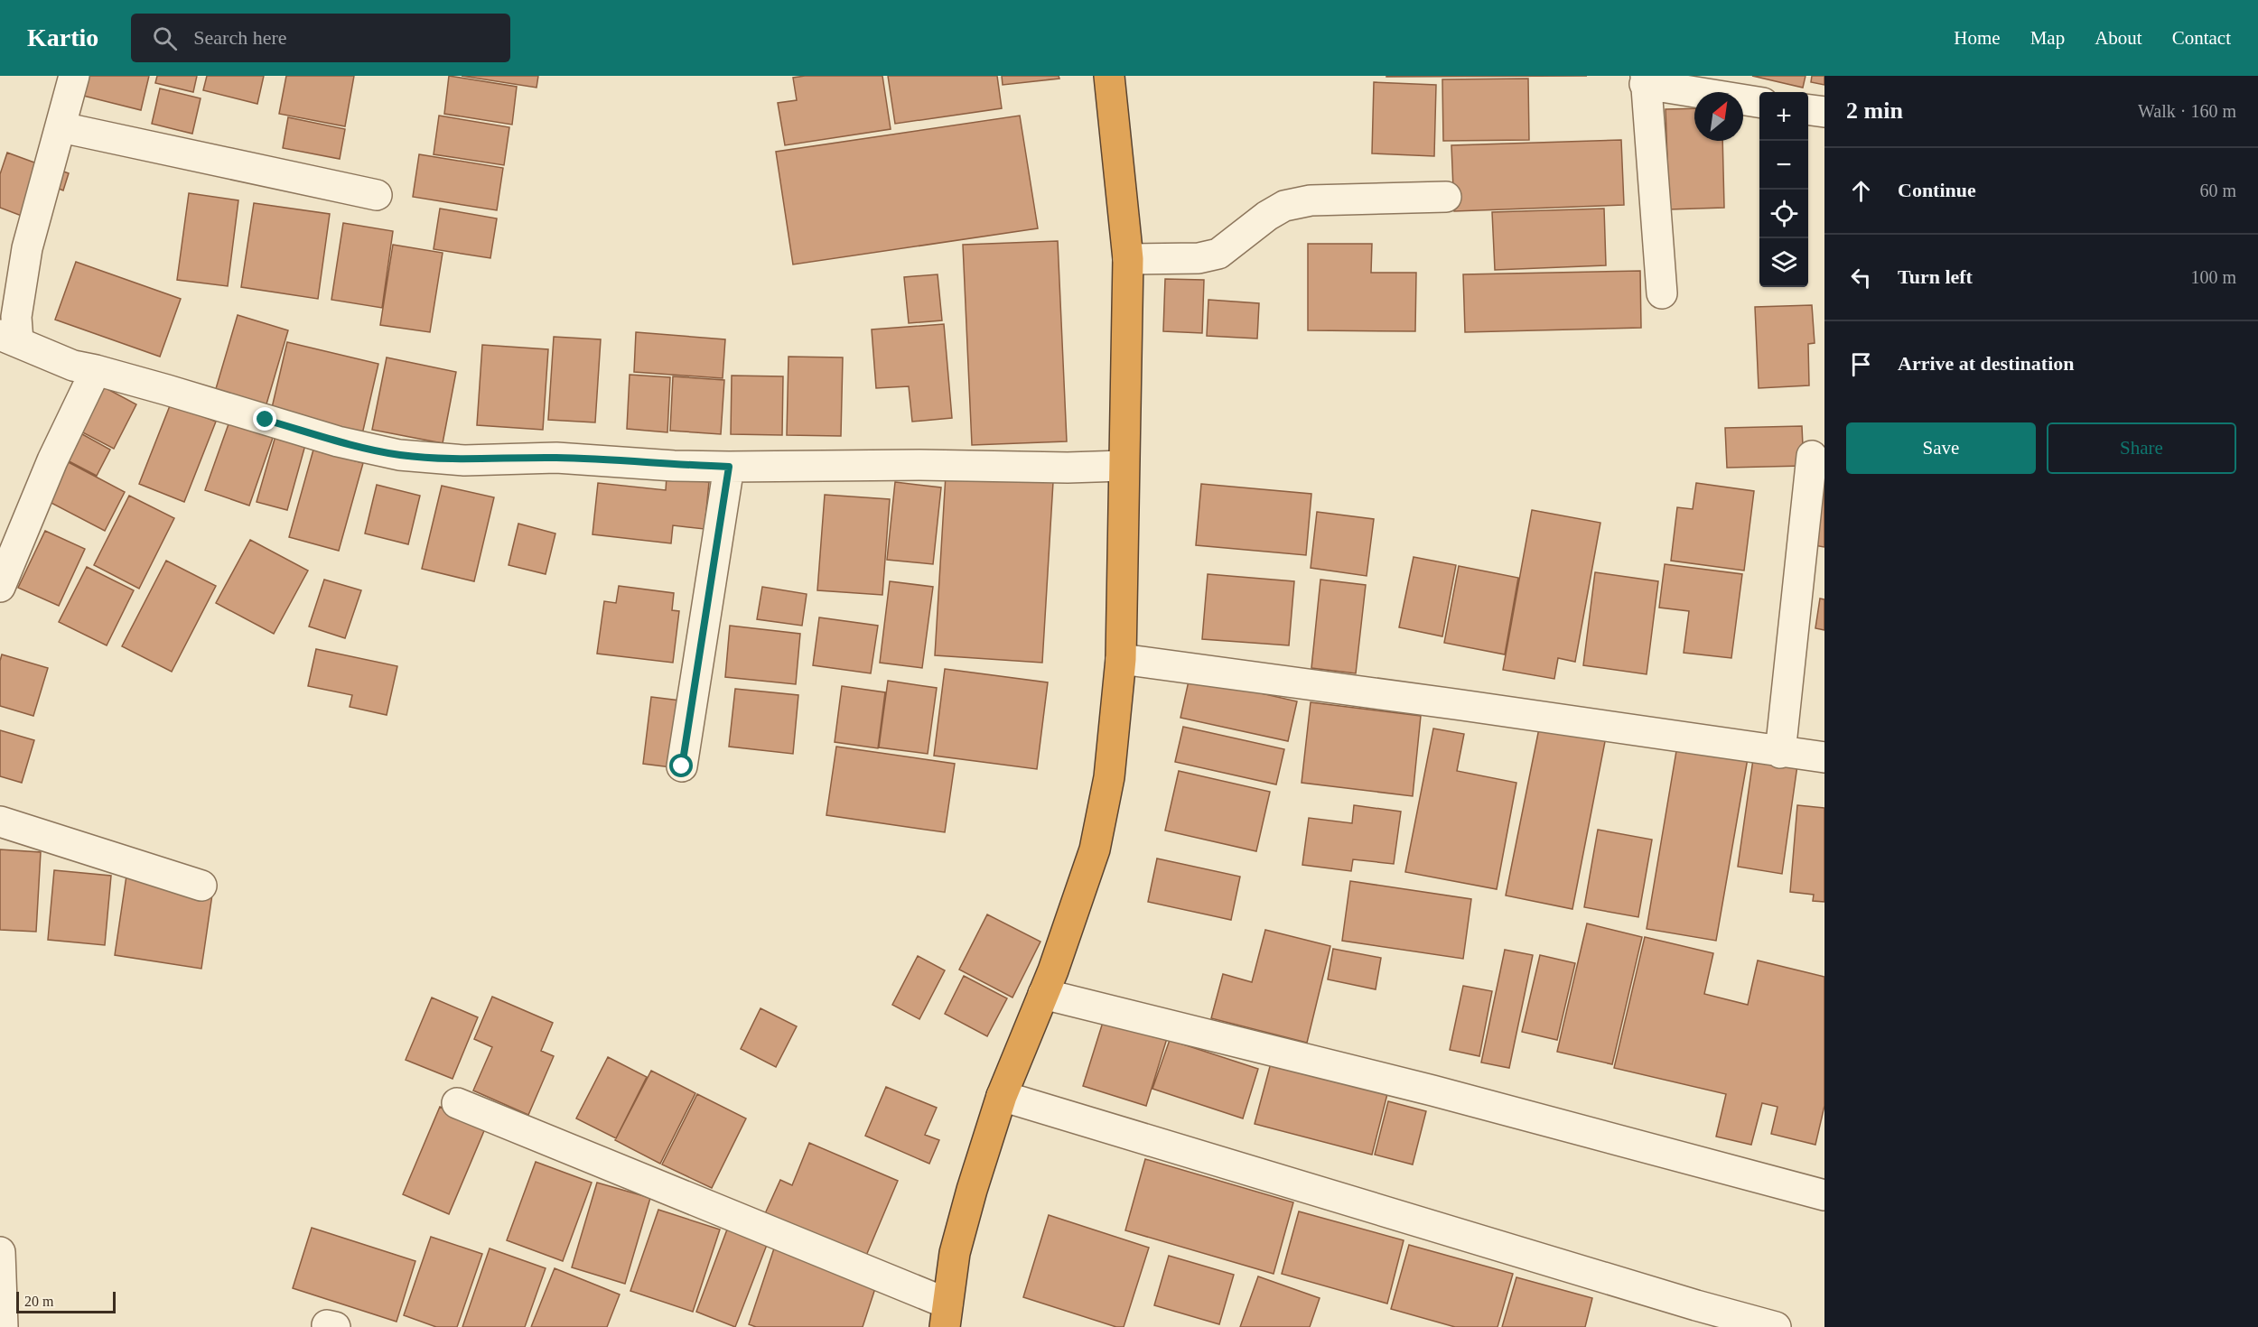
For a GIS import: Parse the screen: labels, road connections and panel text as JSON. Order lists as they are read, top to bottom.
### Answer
{
  "scale_bar": "20 m",
  "north": "top right",
  "page": {
    "header": "Kartio",
    "search": "Search here",
    "nav": [
      "Home",
      "Map",
      "About",
      "Contact"
    ],
    "heading": ["2 min", "Walk · 160 m"],
    "map_buttons": ["+", "−"],
    "list": [
      ["Continue", "60 m"],
      ["Turn left", "100 m"],
      "Arrive at destination"
    ],
    "buttons": ["Save", "Share"],
    "scale": "20 m"
  }
}
